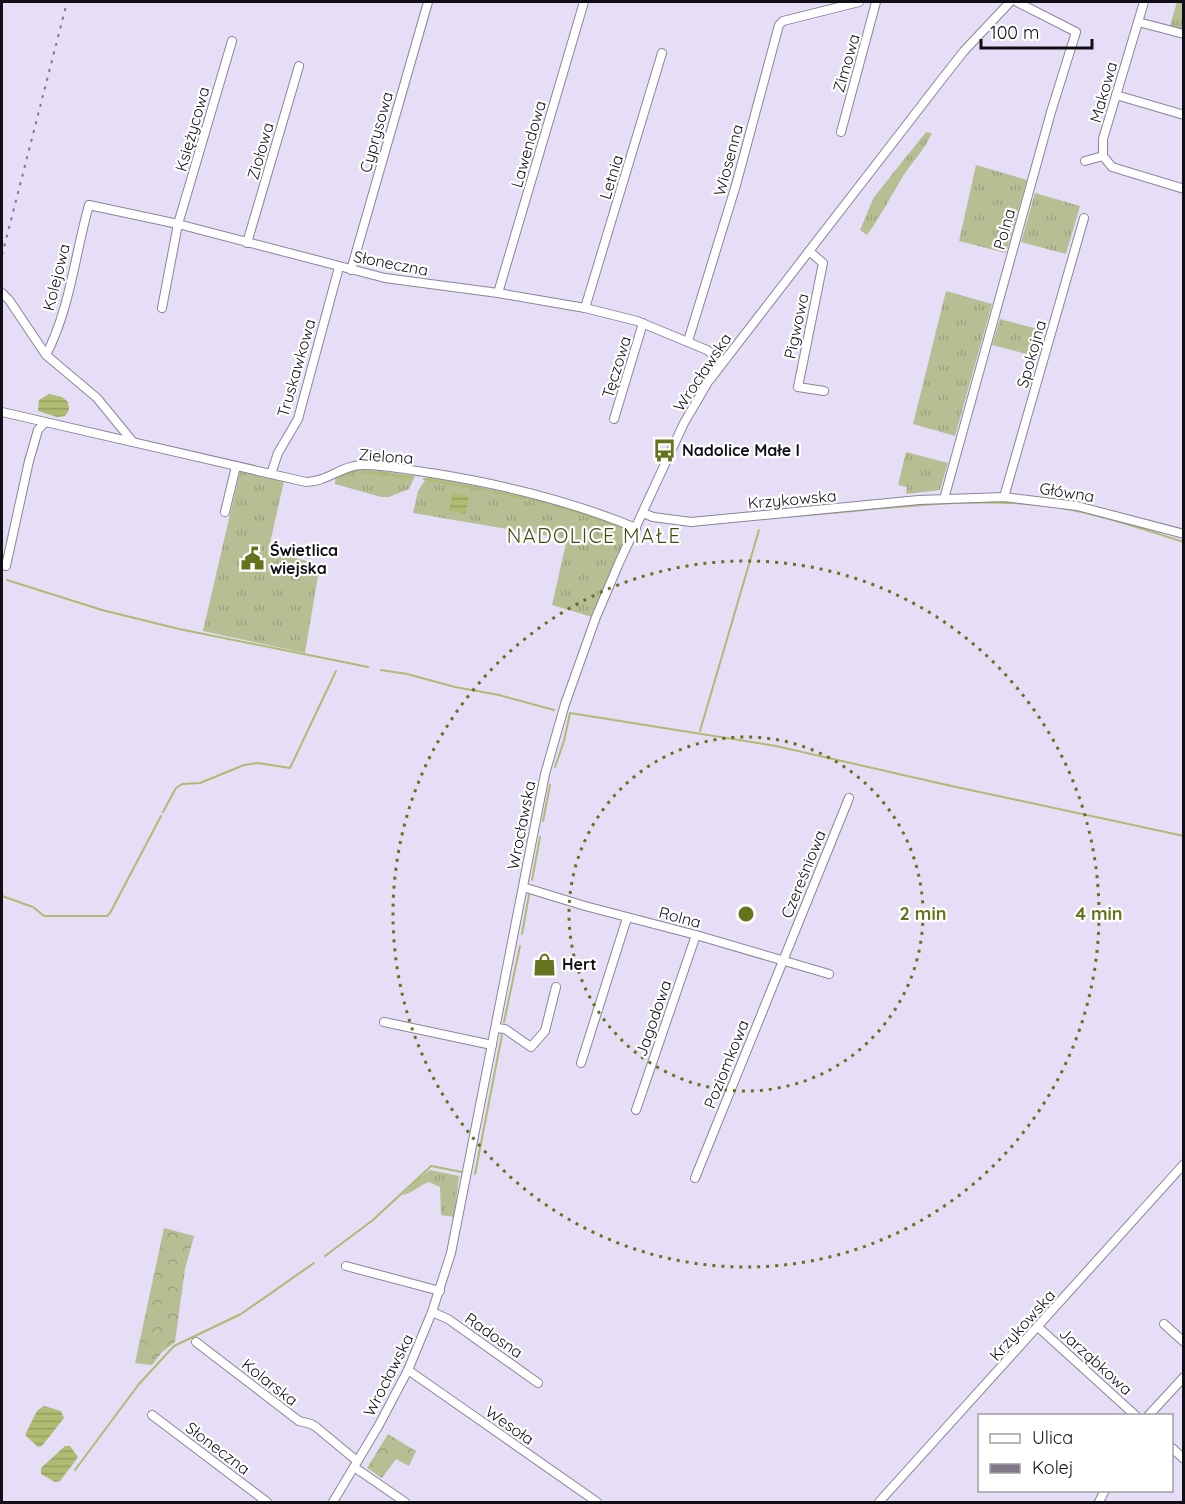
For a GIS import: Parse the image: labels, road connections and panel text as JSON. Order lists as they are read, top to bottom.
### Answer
{
  "streets": {
    "street": [
      "Zimowa",
      "Makowa",
      "Księżycowa",
      "Cyprysowa",
      "Lawendowa",
      "Ziołowa",
      "Wiosenna",
      "Letnia",
      "Polna",
      "Słoneczna",
      "Kolejowa",
      "Pigwowa",
      "Spokojna",
      "Tęczowa",
      "Truskawkowa",
      "Wrocławska",
      "Zielona",
      "Główna",
      "Krzykowska",
      "Czereśniowa",
      "Rolna",
      "Jagodowa",
      "Poziomkowa",
      "Radosna",
      "Jarząbkowa",
      "Kolarska",
      "Wesoła"
    ]
  },
  "crossings": [
    ["Księżycowa", "Słoneczna"],
    ["Cyprysowa", "Słoneczna"],
    ["Lawendowa", "Słoneczna"],
    ["Ziołowa", "Słoneczna"],
    ["Wiosenna", "Słoneczna"],
    ["Letnia", "Słoneczna"],
    ["Polna", "Główna"],
    ["Polna", "Krzykowska"],
    ["Słoneczna", "Kolejowa"],
    ["Słoneczna", "Tęczowa"],
    ["Słoneczna", "Truskawkowa"],
    ["Pigwowa", "Wrocławska"],
    ["Spokojna", "Główna"],
    ["Truskawkowa", "Zielona"],
    ["Wrocławska", "Zielona"],
    ["Wrocławska", "Krzykowska"],
    ["Wrocławska", "Rolna"],
    ["Wrocławska", "Radosna"],
    ["Wrocławska", "Kolarska"],
    ["Wrocławska", "Wesoła"],
    ["Główna", "Krzykowska"],
    ["Krzykowska", "Jarząbkowa"],
    ["Czereśniowa", "Rolna"],
    ["Czereśniowa", "Poziomkowa"],
    ["Rolna", "Jagodowa"],
    ["Rolna", "Poziomkowa"]
  ],
  "districts": ["NADOLICE MAŁE"],
  "places": {
    "bus stop": ["Nadolice Małe I"],
    "public building": ["Świetlica wiejska"],
    "shop": ["Hert"]
  },
  "legend": ["Ulica", "Kolej"],
  "scale_bar": "100 m",
  "rings": ["2 min", "4 min"]
}
